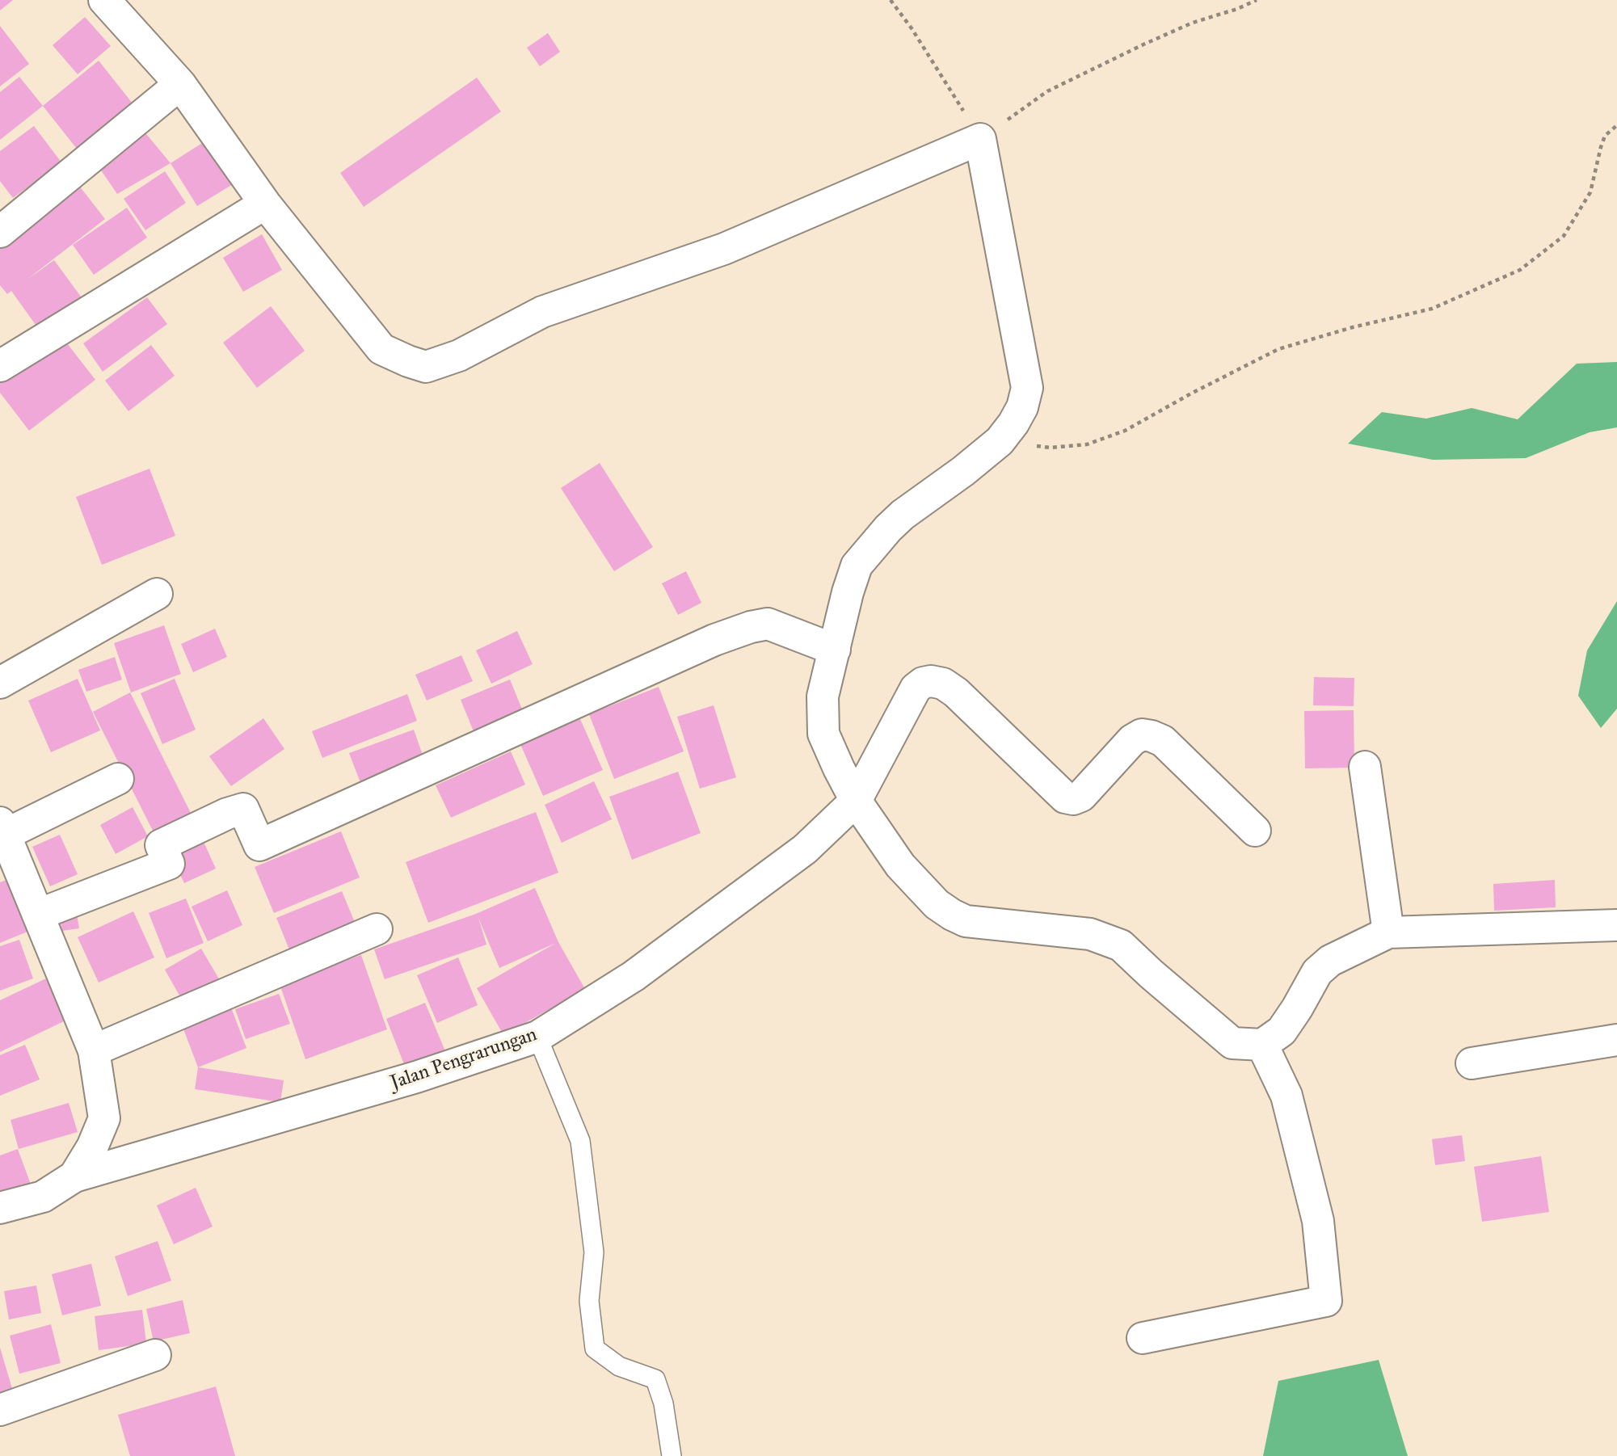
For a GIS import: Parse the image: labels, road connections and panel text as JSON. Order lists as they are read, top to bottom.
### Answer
{
  "streets": {
    "street": ["Jalan Pengrarungan"]
  }
}
